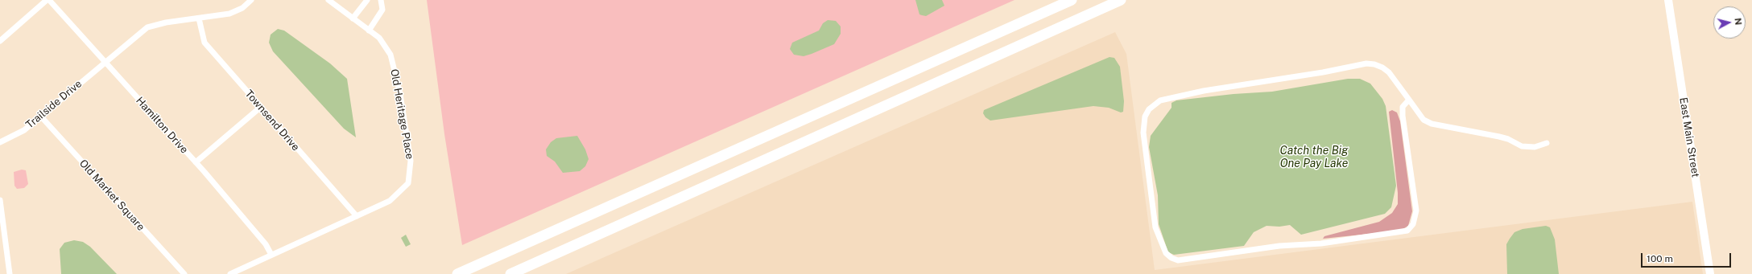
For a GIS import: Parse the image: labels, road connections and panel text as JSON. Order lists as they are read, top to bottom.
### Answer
{
  "streets": {
    "main road": ["East Main Street"],
    "street": [
      "Trailside Drive",
      "Old Heritage Place",
      "Townsend Drive",
      "Hamilton Drive",
      "Old Market Square"
    ]
  },
  "crossings": [
    ["Trailside Drive", "Townsend Drive"],
    ["Trailside Drive", "Hamilton Drive"],
    ["Trailside Drive", "Old Market Square"],
    ["Old Heritage Place", "Townsend Drive"]
  ],
  "water": ["Catch the Big One Pay Lake"],
  "scale_bar": "100 m",
  "north": "right"
}
